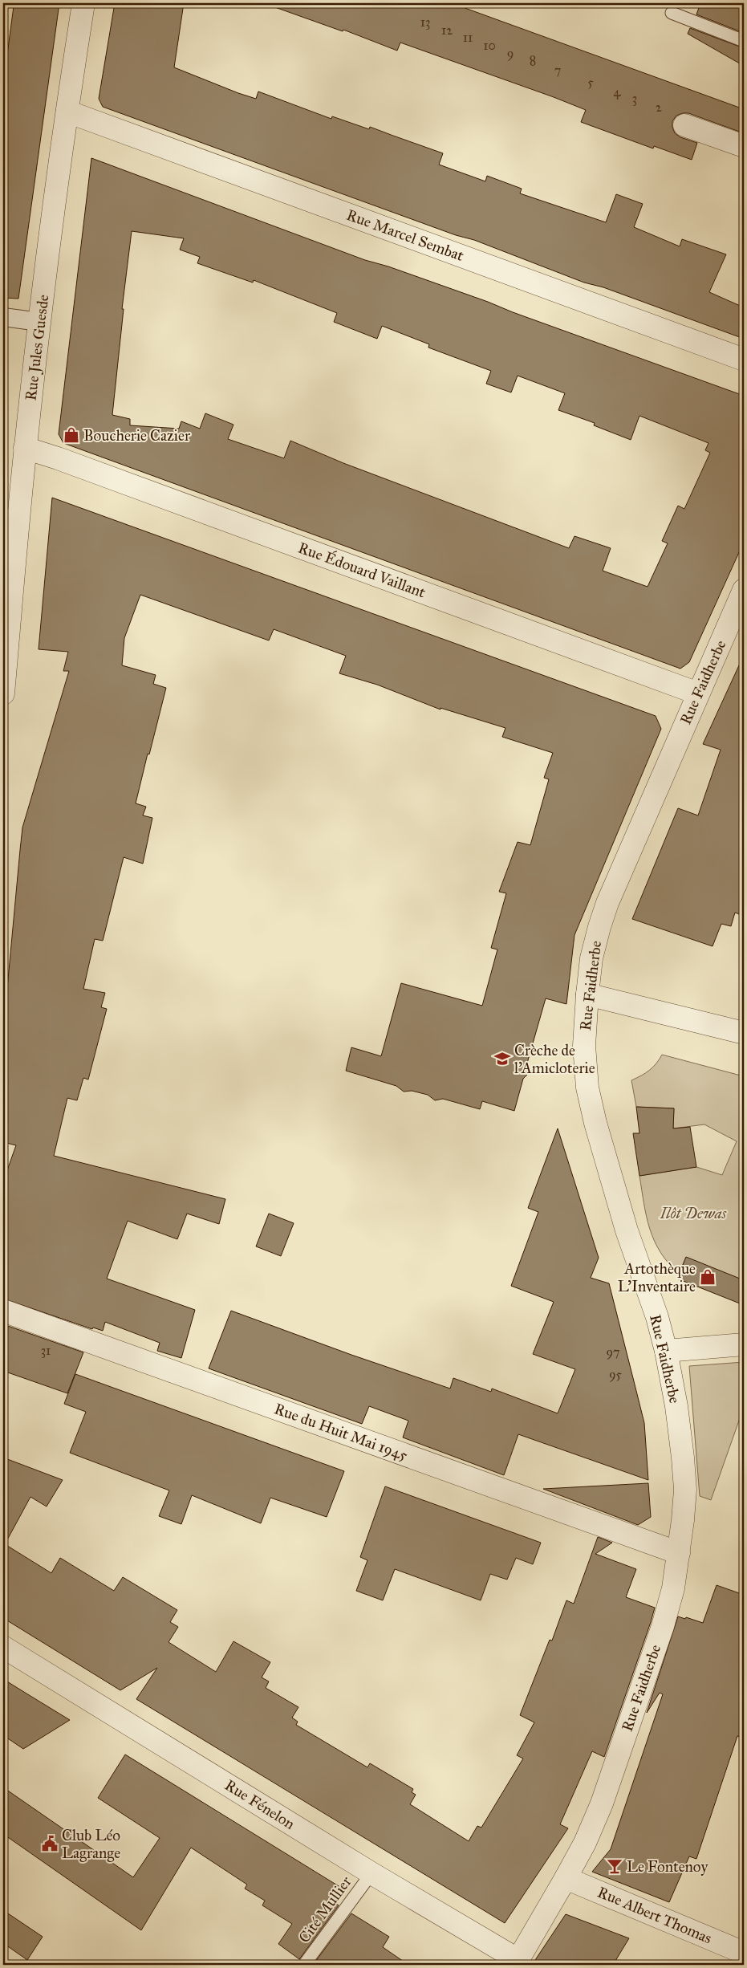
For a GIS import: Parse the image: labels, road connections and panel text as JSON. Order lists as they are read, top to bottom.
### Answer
{
  "streets": {
    "street": [
      "Rue Marcel Sembat",
      "Rue Jules Guesde",
      "Rue Édouard Vaillant",
      "Rue Faidherbe",
      "Rue du Huit Mai 1945",
      "Rue Fénelon",
      "Rue Albert Thomas"
    ],
    "lane": ["Cité Mullier"]
  },
  "crossings": [
    ["Rue Marcel Sembat", "Rue Jules Guesde"],
    ["Rue Jules Guesde", "Rue Édouard Vaillant"],
    ["Rue Édouard Vaillant", "Rue Faidherbe"],
    ["Rue Faidherbe", "Rue du Huit Mai 1945"],
    ["Rue Faidherbe", "Rue Fénelon"],
    ["Rue Faidherbe", "Rue Albert Thomas"],
    ["Rue Fénelon", "Cité Mullier"]
  ],
  "parks": ["Ilôt Dewas"],
  "places": {
    "shop": ["Boucherie Cazier", "Artothèque L'Inventaire"],
    "school or university": ["Crèche de l'Amicloterie"],
    "public building": ["Club Léo Lagrange"],
    "bar": ["Le Fontenoy"]
  },
  "house_numbers": [
    "13",
    "12",
    "11",
    "10",
    "9",
    "8",
    "7",
    "5",
    "4",
    "3",
    "2",
    "31",
    "97",
    "95"
  ]
}
